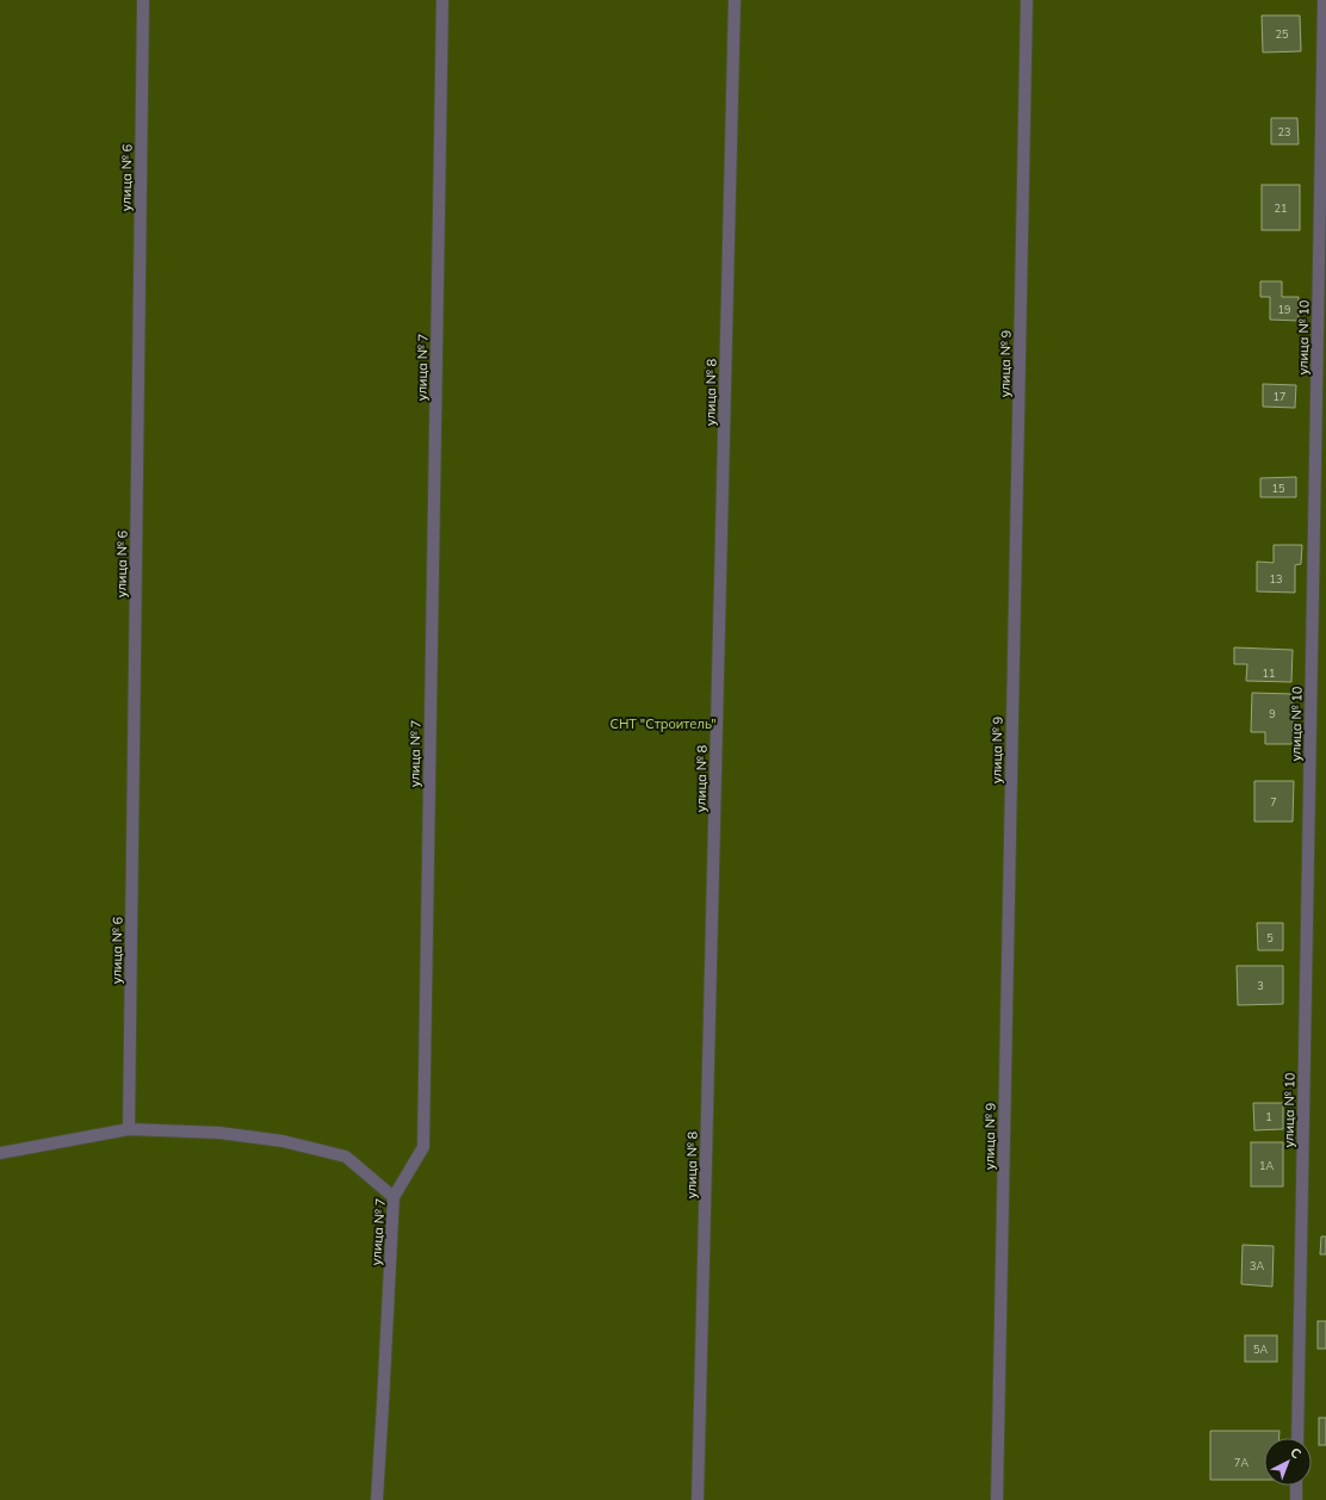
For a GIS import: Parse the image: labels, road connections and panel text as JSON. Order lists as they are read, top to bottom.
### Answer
{
  "streets": {
    "lane": [
      "улица № 6",
      "улица № 10",
      "улица № 9",
      "улица № 7",
      "улица № 8"
    ]
  },
  "parks": ["СНТ \"Строитель\""],
  "house_numbers": [
    "25",
    "23",
    "21",
    "19",
    "17",
    "15",
    "13",
    "11",
    "9",
    "7",
    "5",
    "3",
    "1",
    "1А",
    "3А",
    "5А",
    "7А"
  ],
  "north": "top right"
}
